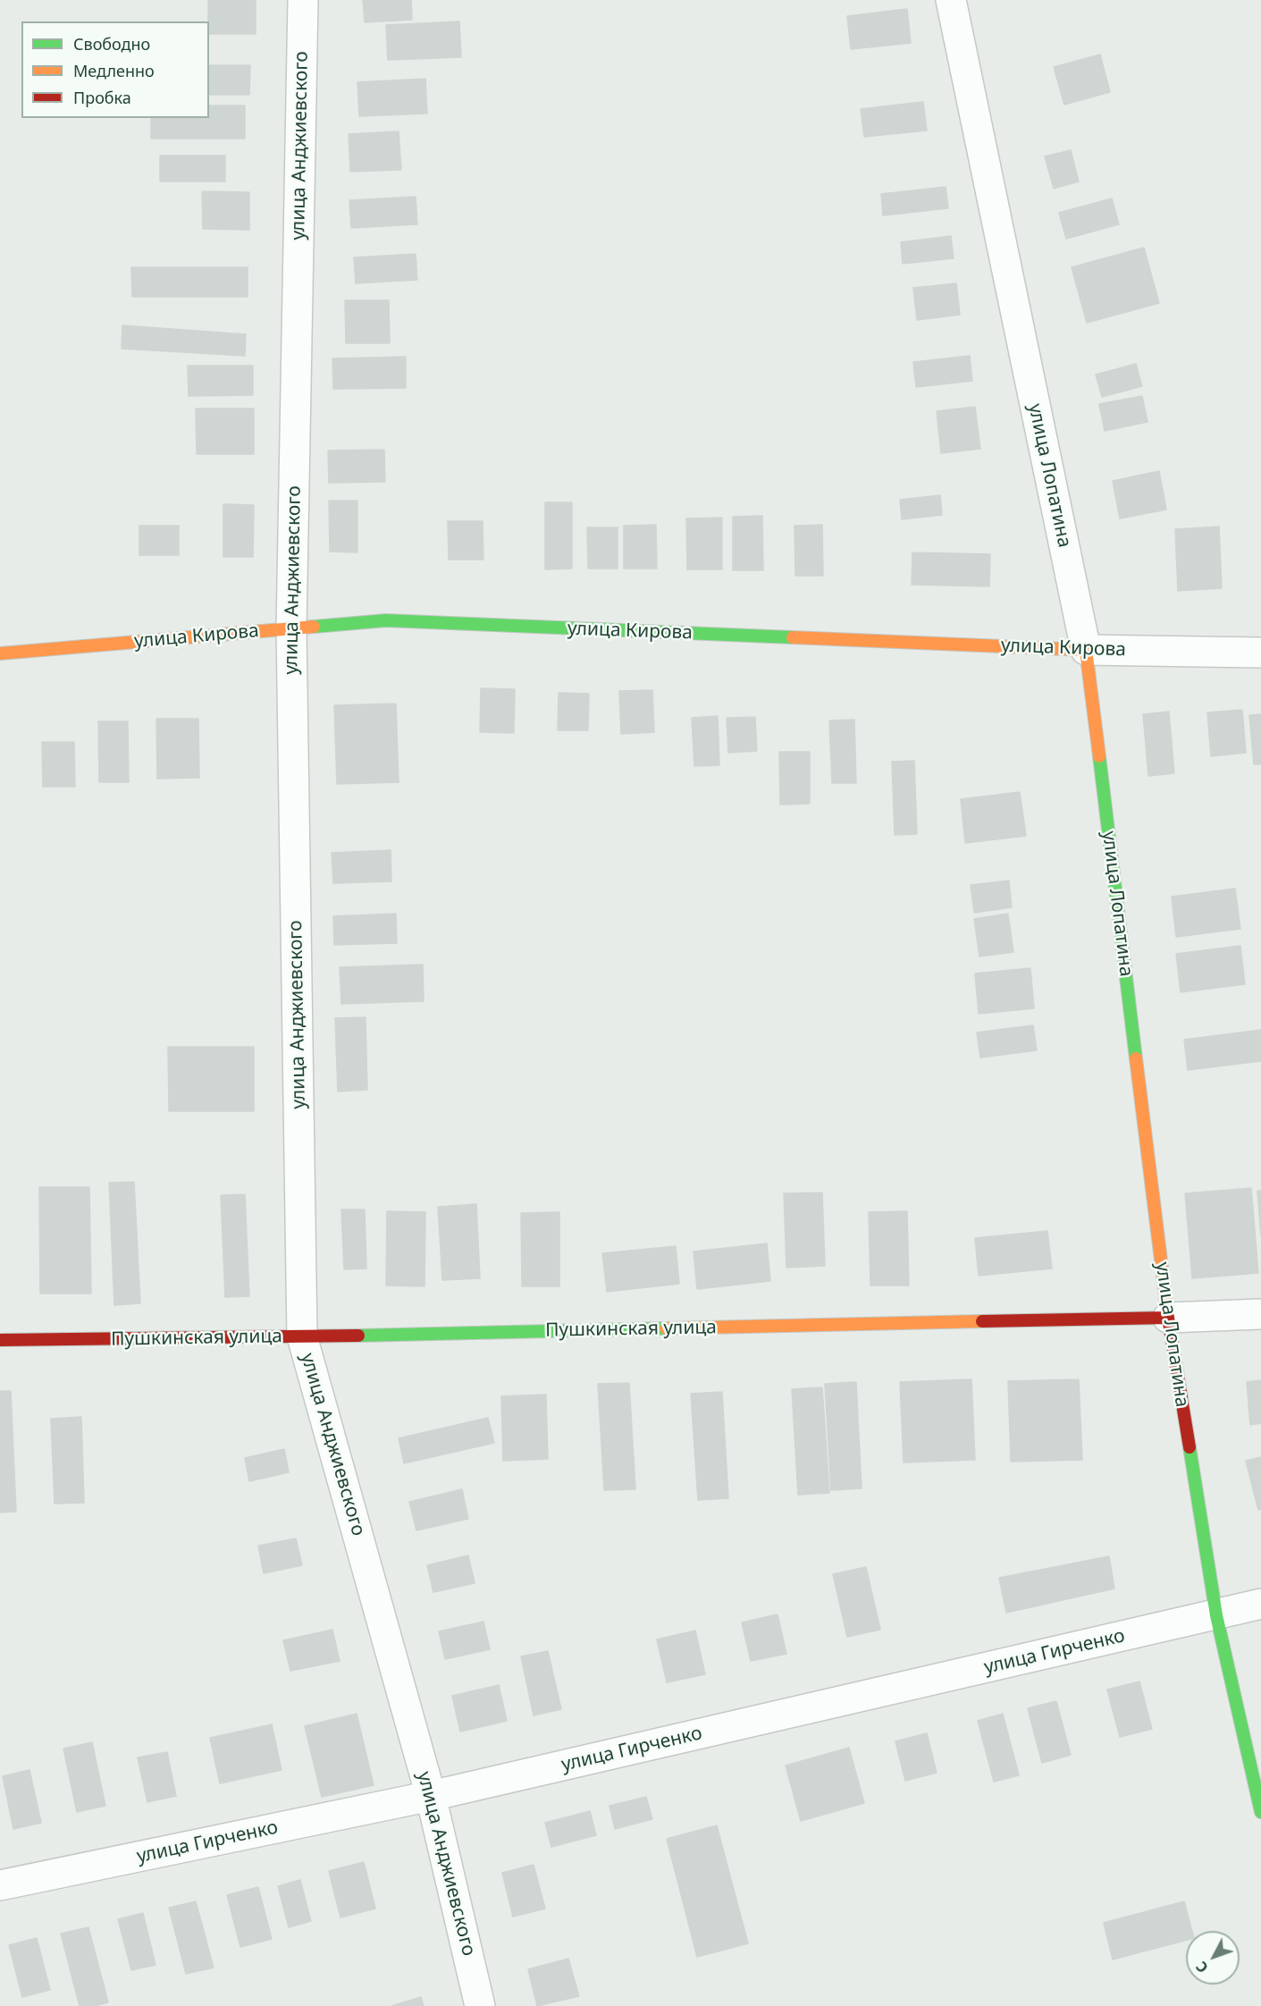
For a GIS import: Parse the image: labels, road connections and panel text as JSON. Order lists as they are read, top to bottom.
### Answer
{
  "streets": {
    "street": [
      "улица Анджиевского",
      "улица Лопатина",
      "улица Кирова",
      "Пушкинская улица",
      "улица Гирченко"
    ]
  },
  "crossings": [
    ["улица Анджиевского", "улица Кирова"],
    ["улица Анджиевского", "Пушкинская улица"],
    ["улица Анджиевского", "улица Гирченко"],
    ["улица Лопатина", "улица Кирова"],
    ["улица Лопатина", "Пушкинская улица"],
    ["улица Лопатина", "улица Гирченко"]
  ],
  "legend": ["Свободно", "Медленно", "Пробка"],
  "north": "bottom left"
}
